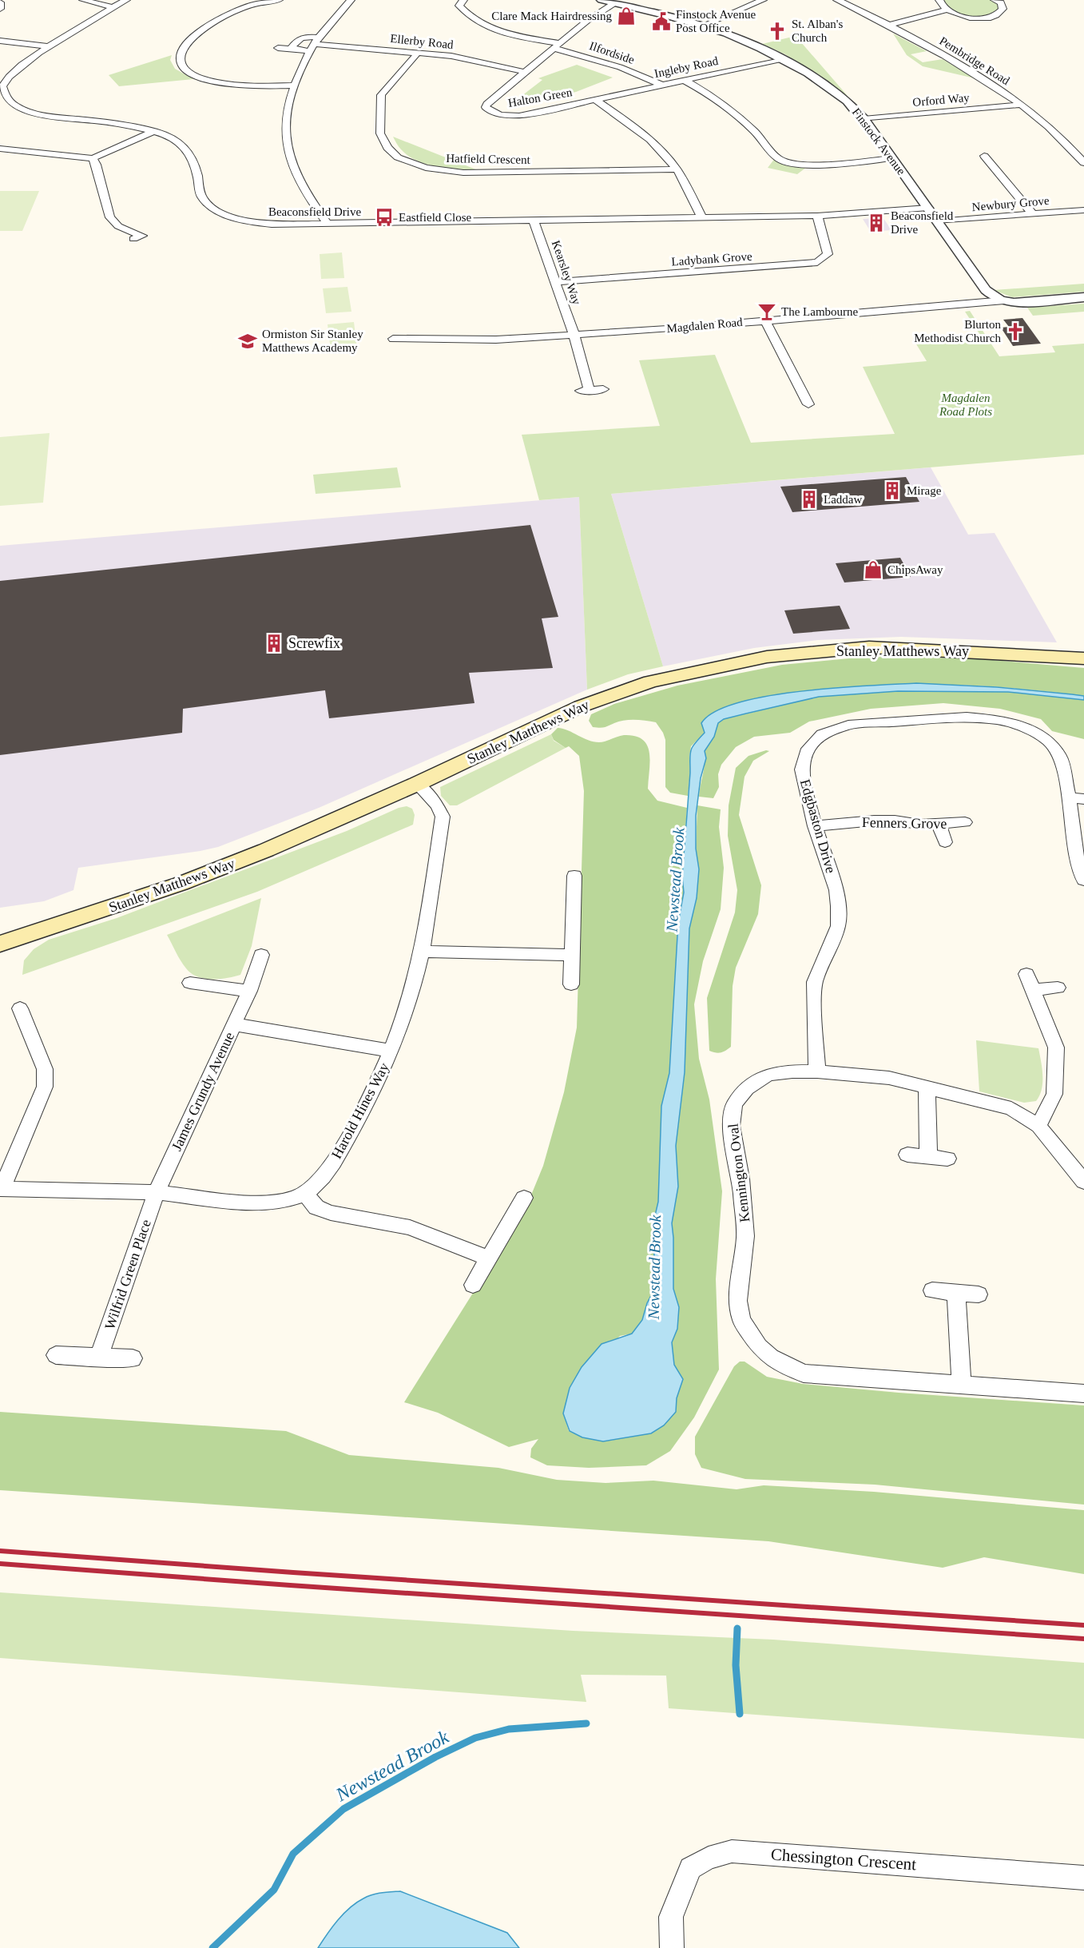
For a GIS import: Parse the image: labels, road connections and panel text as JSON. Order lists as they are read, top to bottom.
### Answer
{
  "streets": {
    "main road": ["Stanley Matthews Way"],
    "street": [
      "Ellerby Road",
      "Ilfordside",
      "Pembridge Road",
      "Ingleby Road",
      "Halton Green",
      "Orford Way",
      "Finstock Avenue",
      "Hatfield Crescent",
      "Newbury Grove",
      "Beaconsfield Drive",
      "Ladybank Grove",
      "Kearsley Way",
      "Magdalen Road",
      "Fenners Grove",
      "Edgbaston Drive",
      "James Grundy Avenue",
      "Harold Hines Way",
      "Kennington Oval",
      "Wilfrid Green Place",
      "Chessington Crescent"
    ]
  },
  "crossings": [
    ["Ellerby Road", "Halton Green"],
    ["Ellerby Road", "Hatfield Crescent"],
    ["Ilfordside", "Ingleby Road"],
    ["Pembridge Road", "Orford Way"],
    ["Ingleby Road", "Halton Green"],
    ["Ingleby Road", "Finstock Avenue"],
    ["Orford Way", "Finstock Avenue"],
    ["Finstock Avenue", "Newbury Grove"],
    ["Finstock Avenue", "Beaconsfield Drive"],
    ["Finstock Avenue", "Magdalen Road"],
    ["Beaconsfield Drive", "Ladybank Grove"],
    ["Beaconsfield Drive", "Kearsley Way"],
    ["Ladybank Grove", "Kearsley Way"],
    ["Kearsley Way", "Magdalen Road"],
    ["Stanley Matthews Way", "Harold Hines Way"],
    ["Fenners Grove", "Edgbaston Drive"],
    ["Edgbaston Drive", "Kennington Oval"],
    ["James Grundy Avenue", "Harold Hines Way"],
    ["James Grundy Avenue", "Wilfrid Green Place"],
    ["Harold Hines Way", "Wilfrid Green Place"]
  ],
  "water": ["Newstead Brook"],
  "parks": ["Magdalen Road Plots"],
  "places": {
    "shop": ["Clare Mack Hairdressing", "ChipsAway"],
    "public building": ["Finstock Avenue Post Office"],
    "church": ["St. Alban's Church", "Blurton Methodist Church"],
    "bus stop": ["Eastfield Close"],
    "building": [
      "Beaconsfield Drive",
      "Mirage",
      "Laddaw",
      "Screwfix"
    ],
    "bar": ["The Lambourne"],
    "school or university": ["Ormiston Sir Stanley Matthews Academy"]
  }
}
